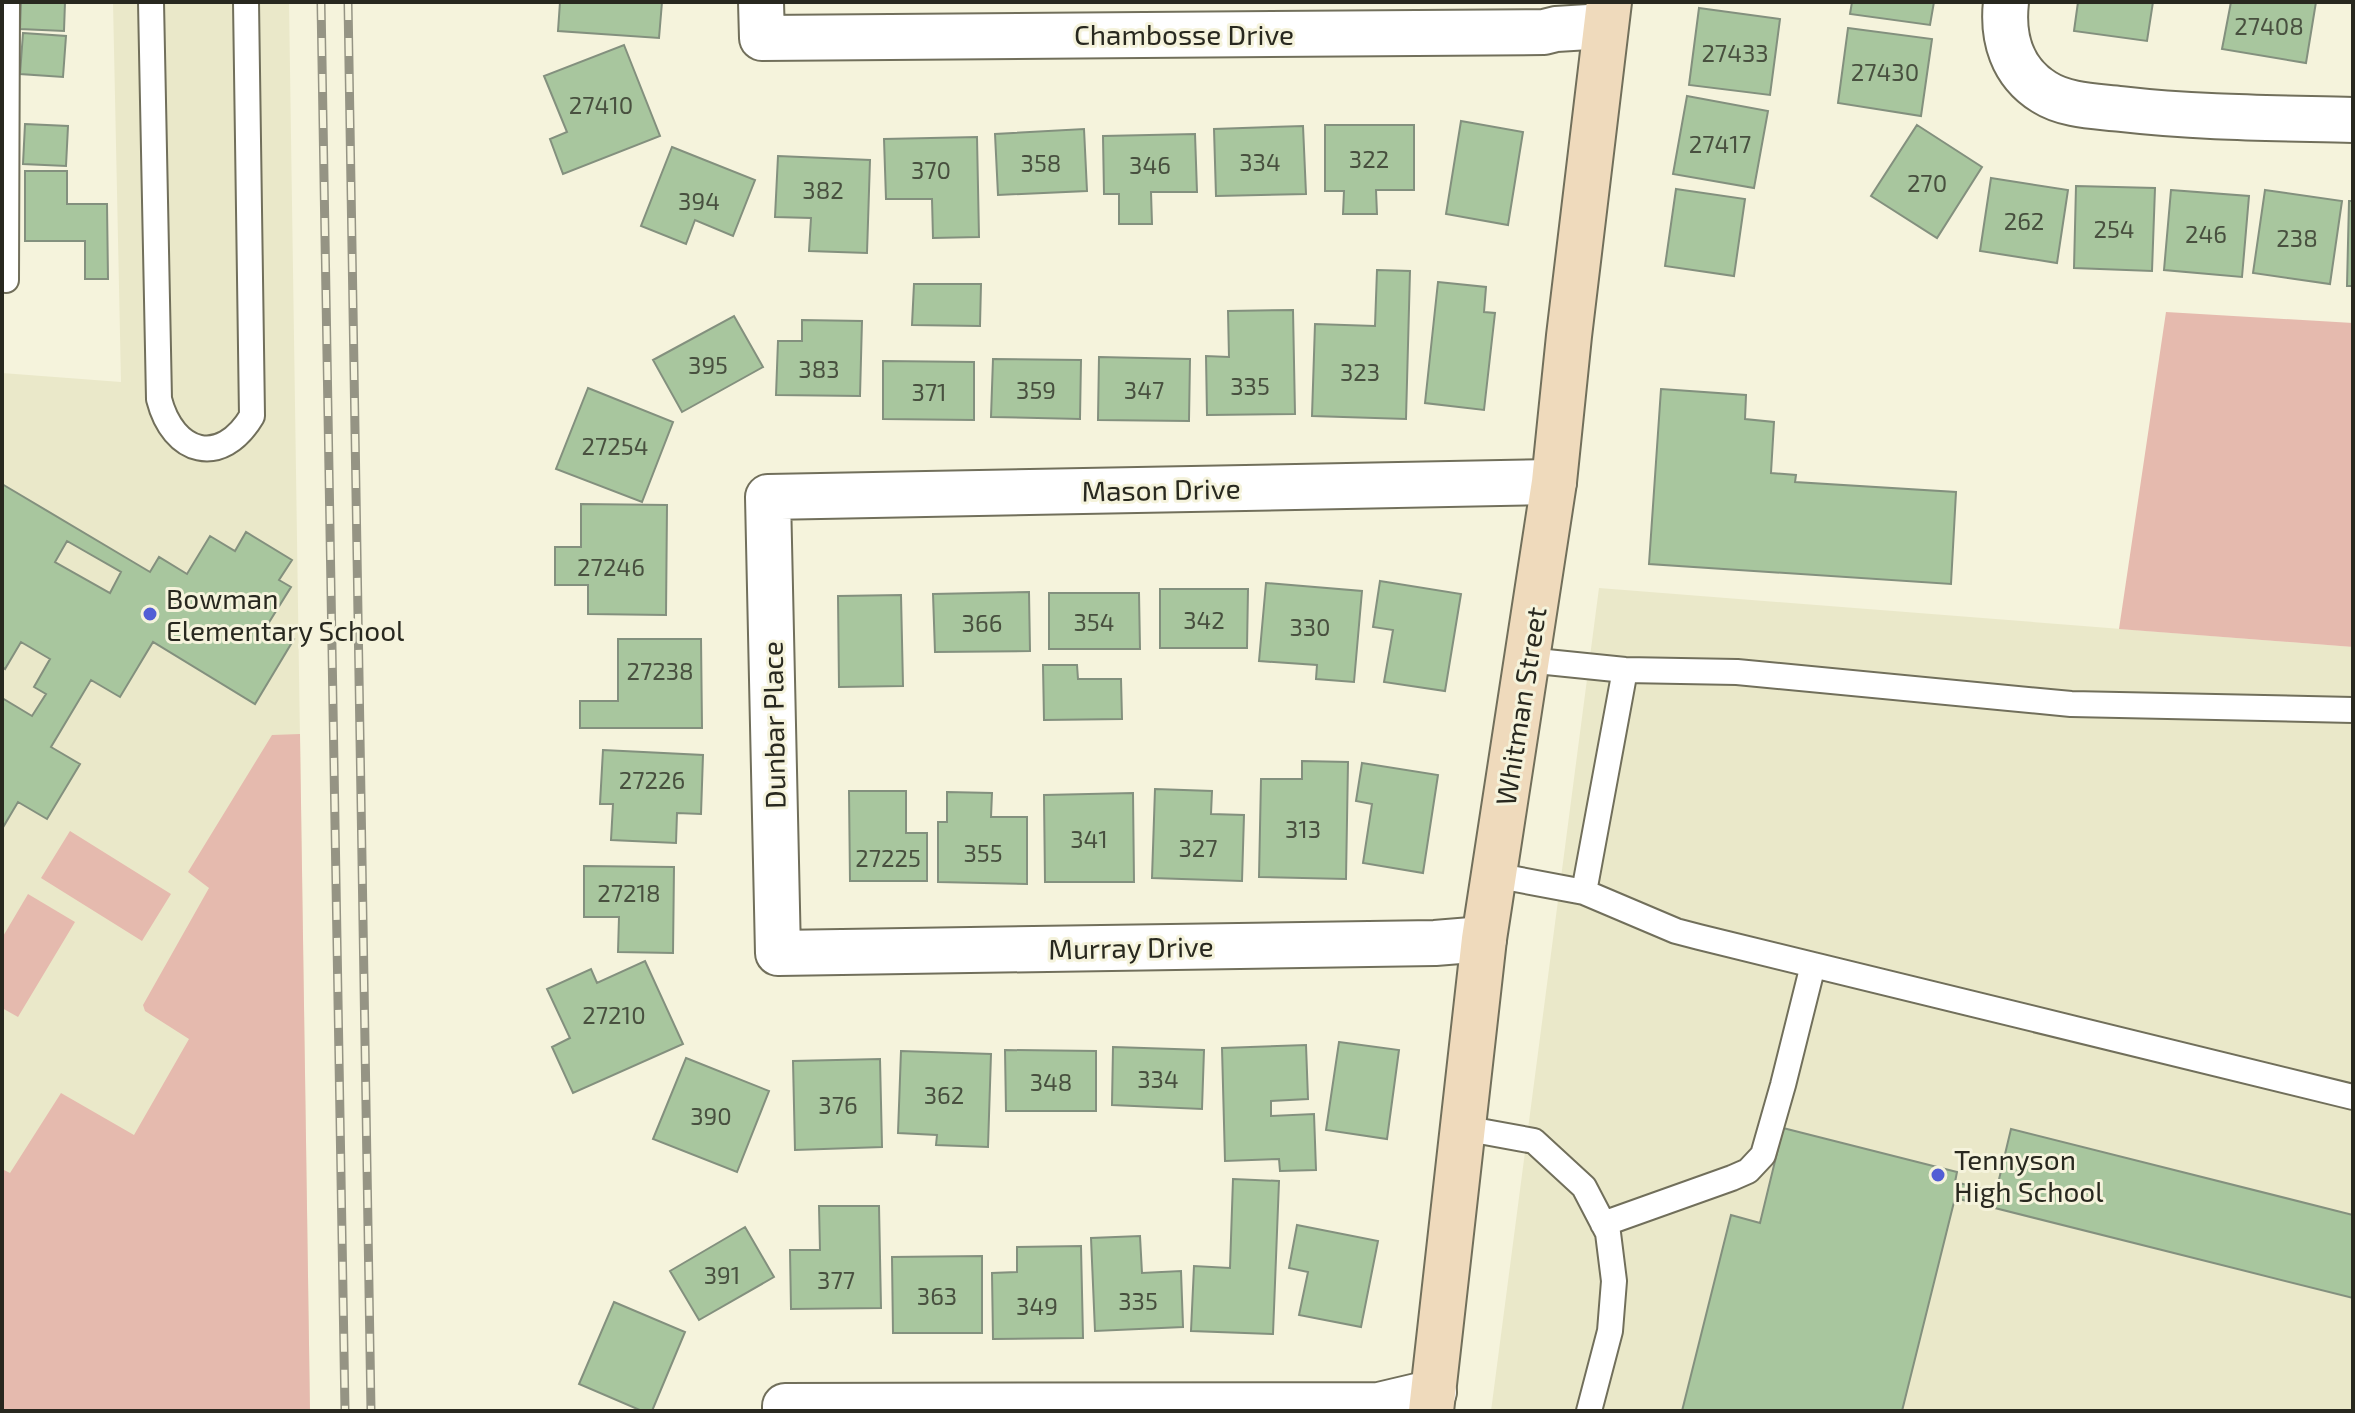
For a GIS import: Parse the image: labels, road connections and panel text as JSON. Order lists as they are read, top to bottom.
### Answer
{
  "streets": {
    "street": [
      "Chambosse Drive",
      "Mason Drive",
      "Whitman Street",
      "Dunbar Place",
      "Murray Drive"
    ]
  },
  "crossings": [
    ["Chambosse Drive", "Whitman Street"],
    ["Mason Drive", "Whitman Street"],
    ["Mason Drive", "Dunbar Place"],
    ["Whitman Street", "Murray Drive"],
    ["Dunbar Place", "Murray Drive"]
  ],
  "places": ["Bowman Elementary School", "Tennyson High School"],
  "house_numbers": [
    "27408",
    "27433",
    "27430",
    "27410",
    "27417",
    "322",
    "334",
    "358",
    "346",
    "370",
    "270",
    "382",
    "394",
    "262",
    "254",
    "246",
    "238",
    "395",
    "383",
    "323",
    "335",
    "359",
    "347",
    "371",
    "27254",
    "27246",
    "342",
    "354",
    "366",
    "330",
    "27238",
    "27226",
    "313",
    "341",
    "327",
    "355",
    "27225",
    "27218",
    "27210",
    "334",
    "348",
    "362",
    "376",
    "390",
    "391",
    "377",
    "363",
    "335",
    "349"
  ]
}
